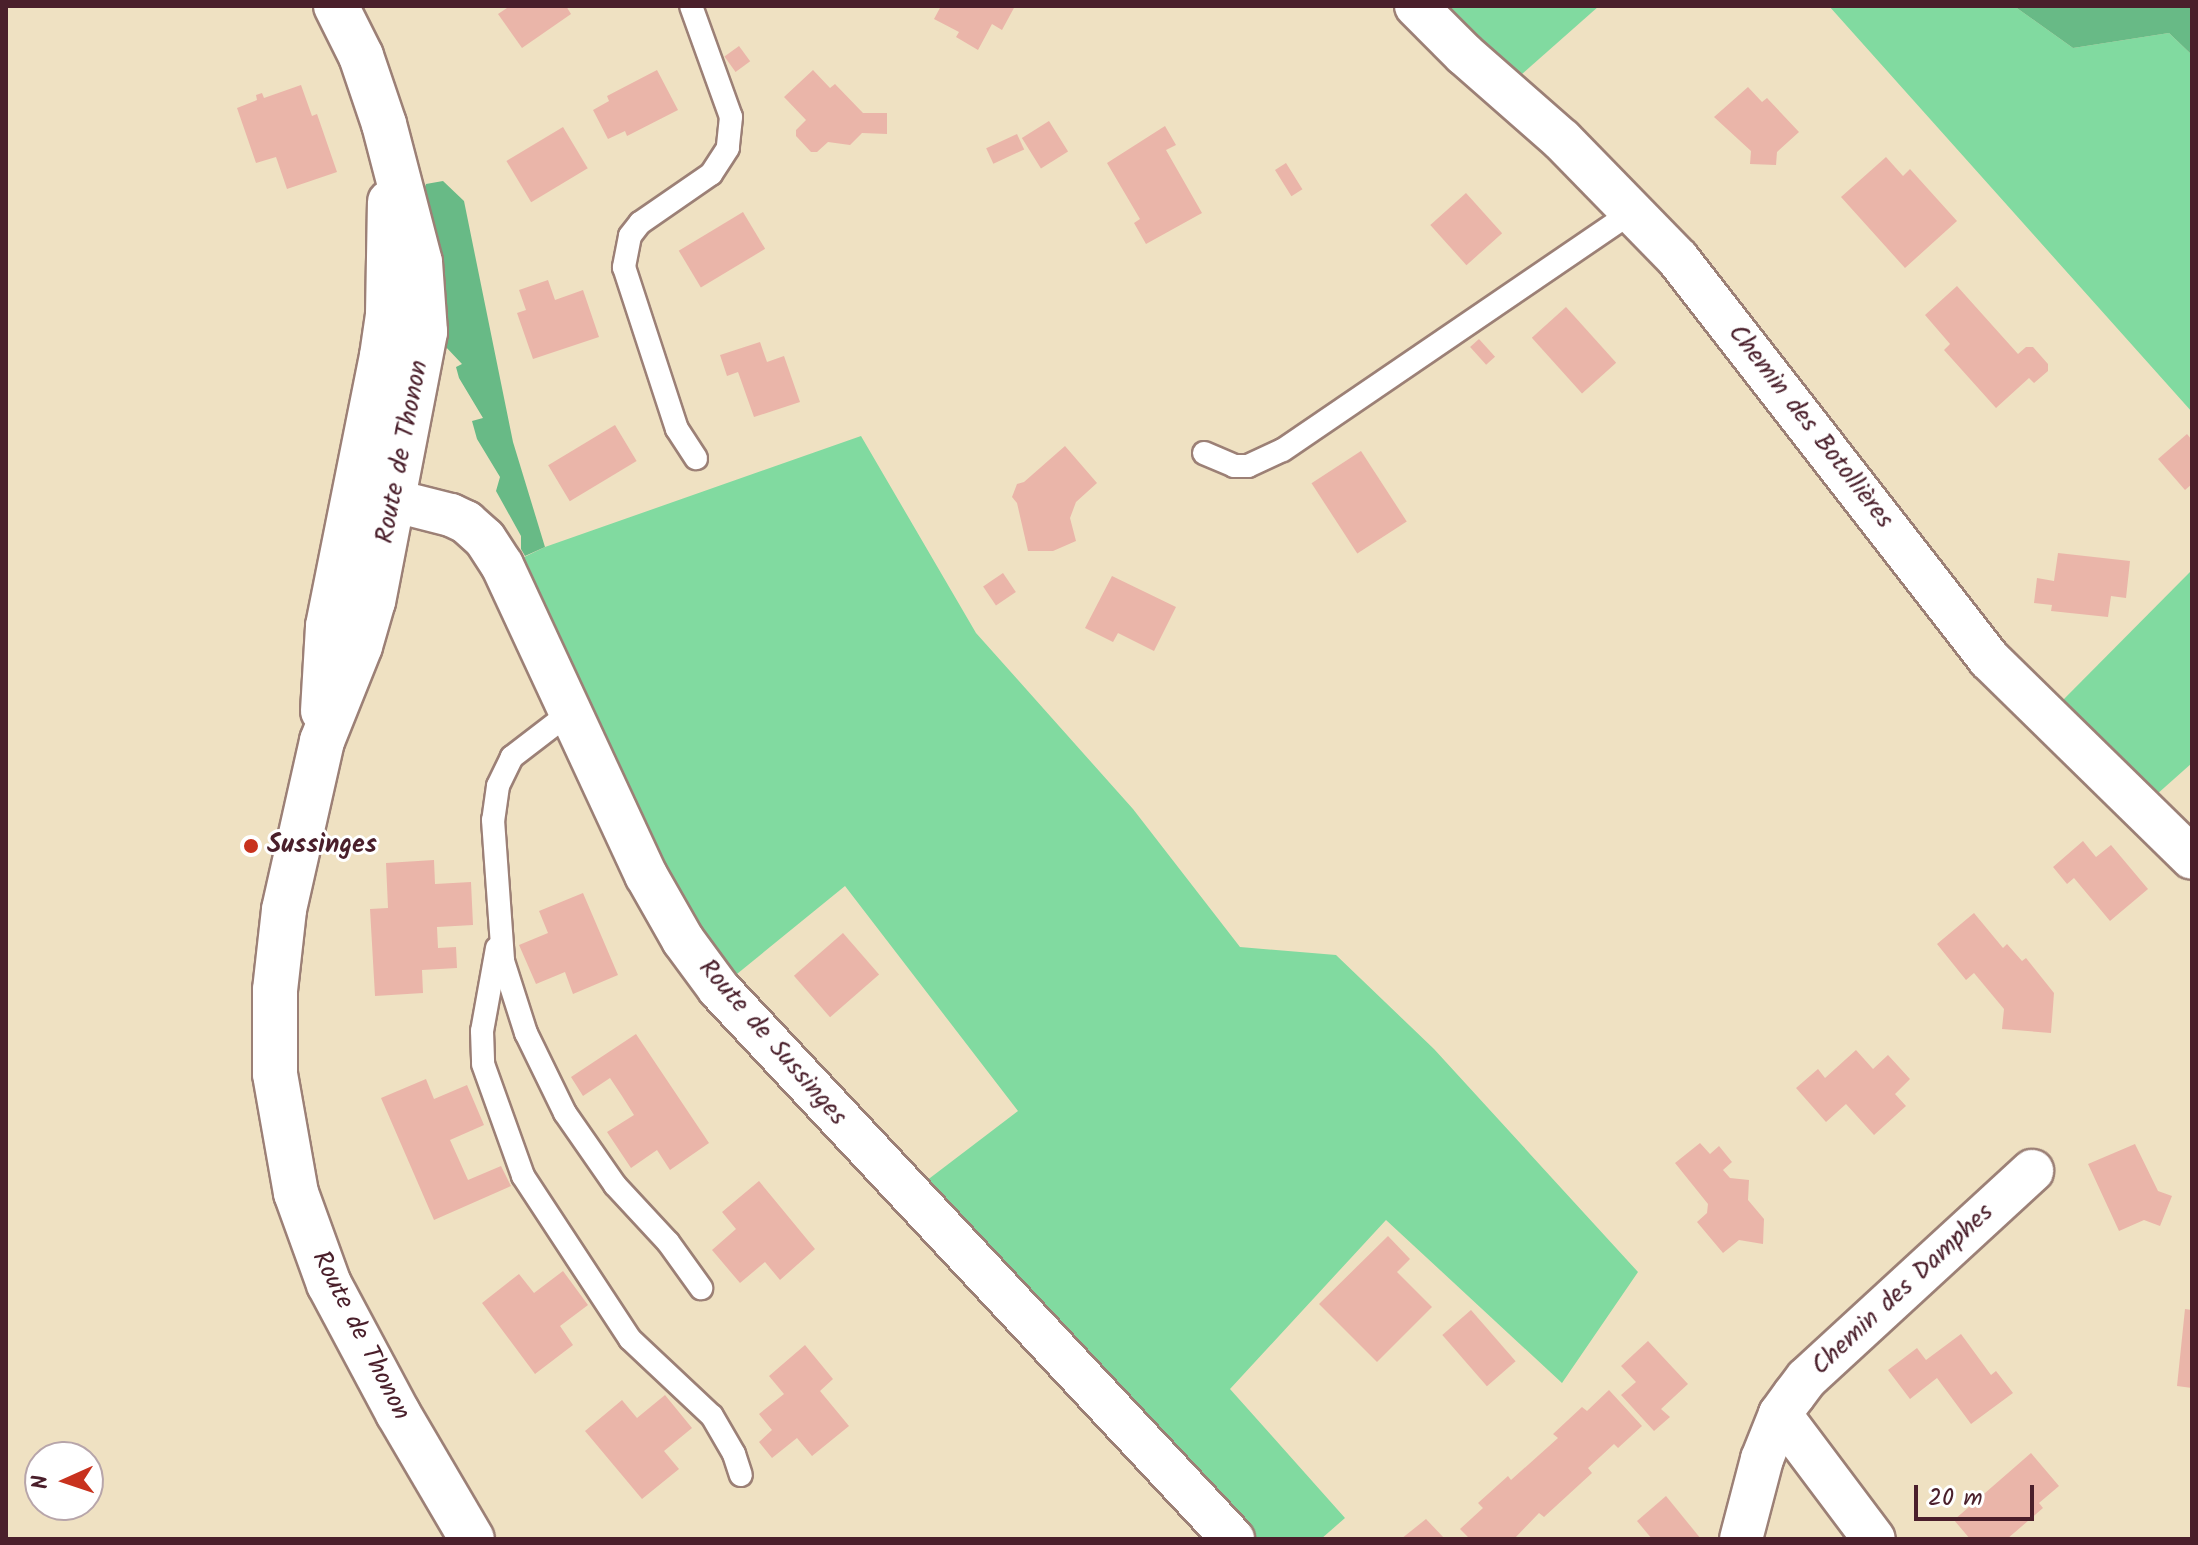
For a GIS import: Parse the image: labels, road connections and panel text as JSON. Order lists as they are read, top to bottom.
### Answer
{
  "streets": {
    "main road": ["Route de Thonon"],
    "street": ["Chemin des Botollières", "Route de Sussinges", "Chemin des Damphes"]
  },
  "crossings": [
    ["Route de Thonon", "Route de Sussinges"]
  ],
  "places": ["Sussinges"],
  "scale_bar": "20 m",
  "north": "left"
}
